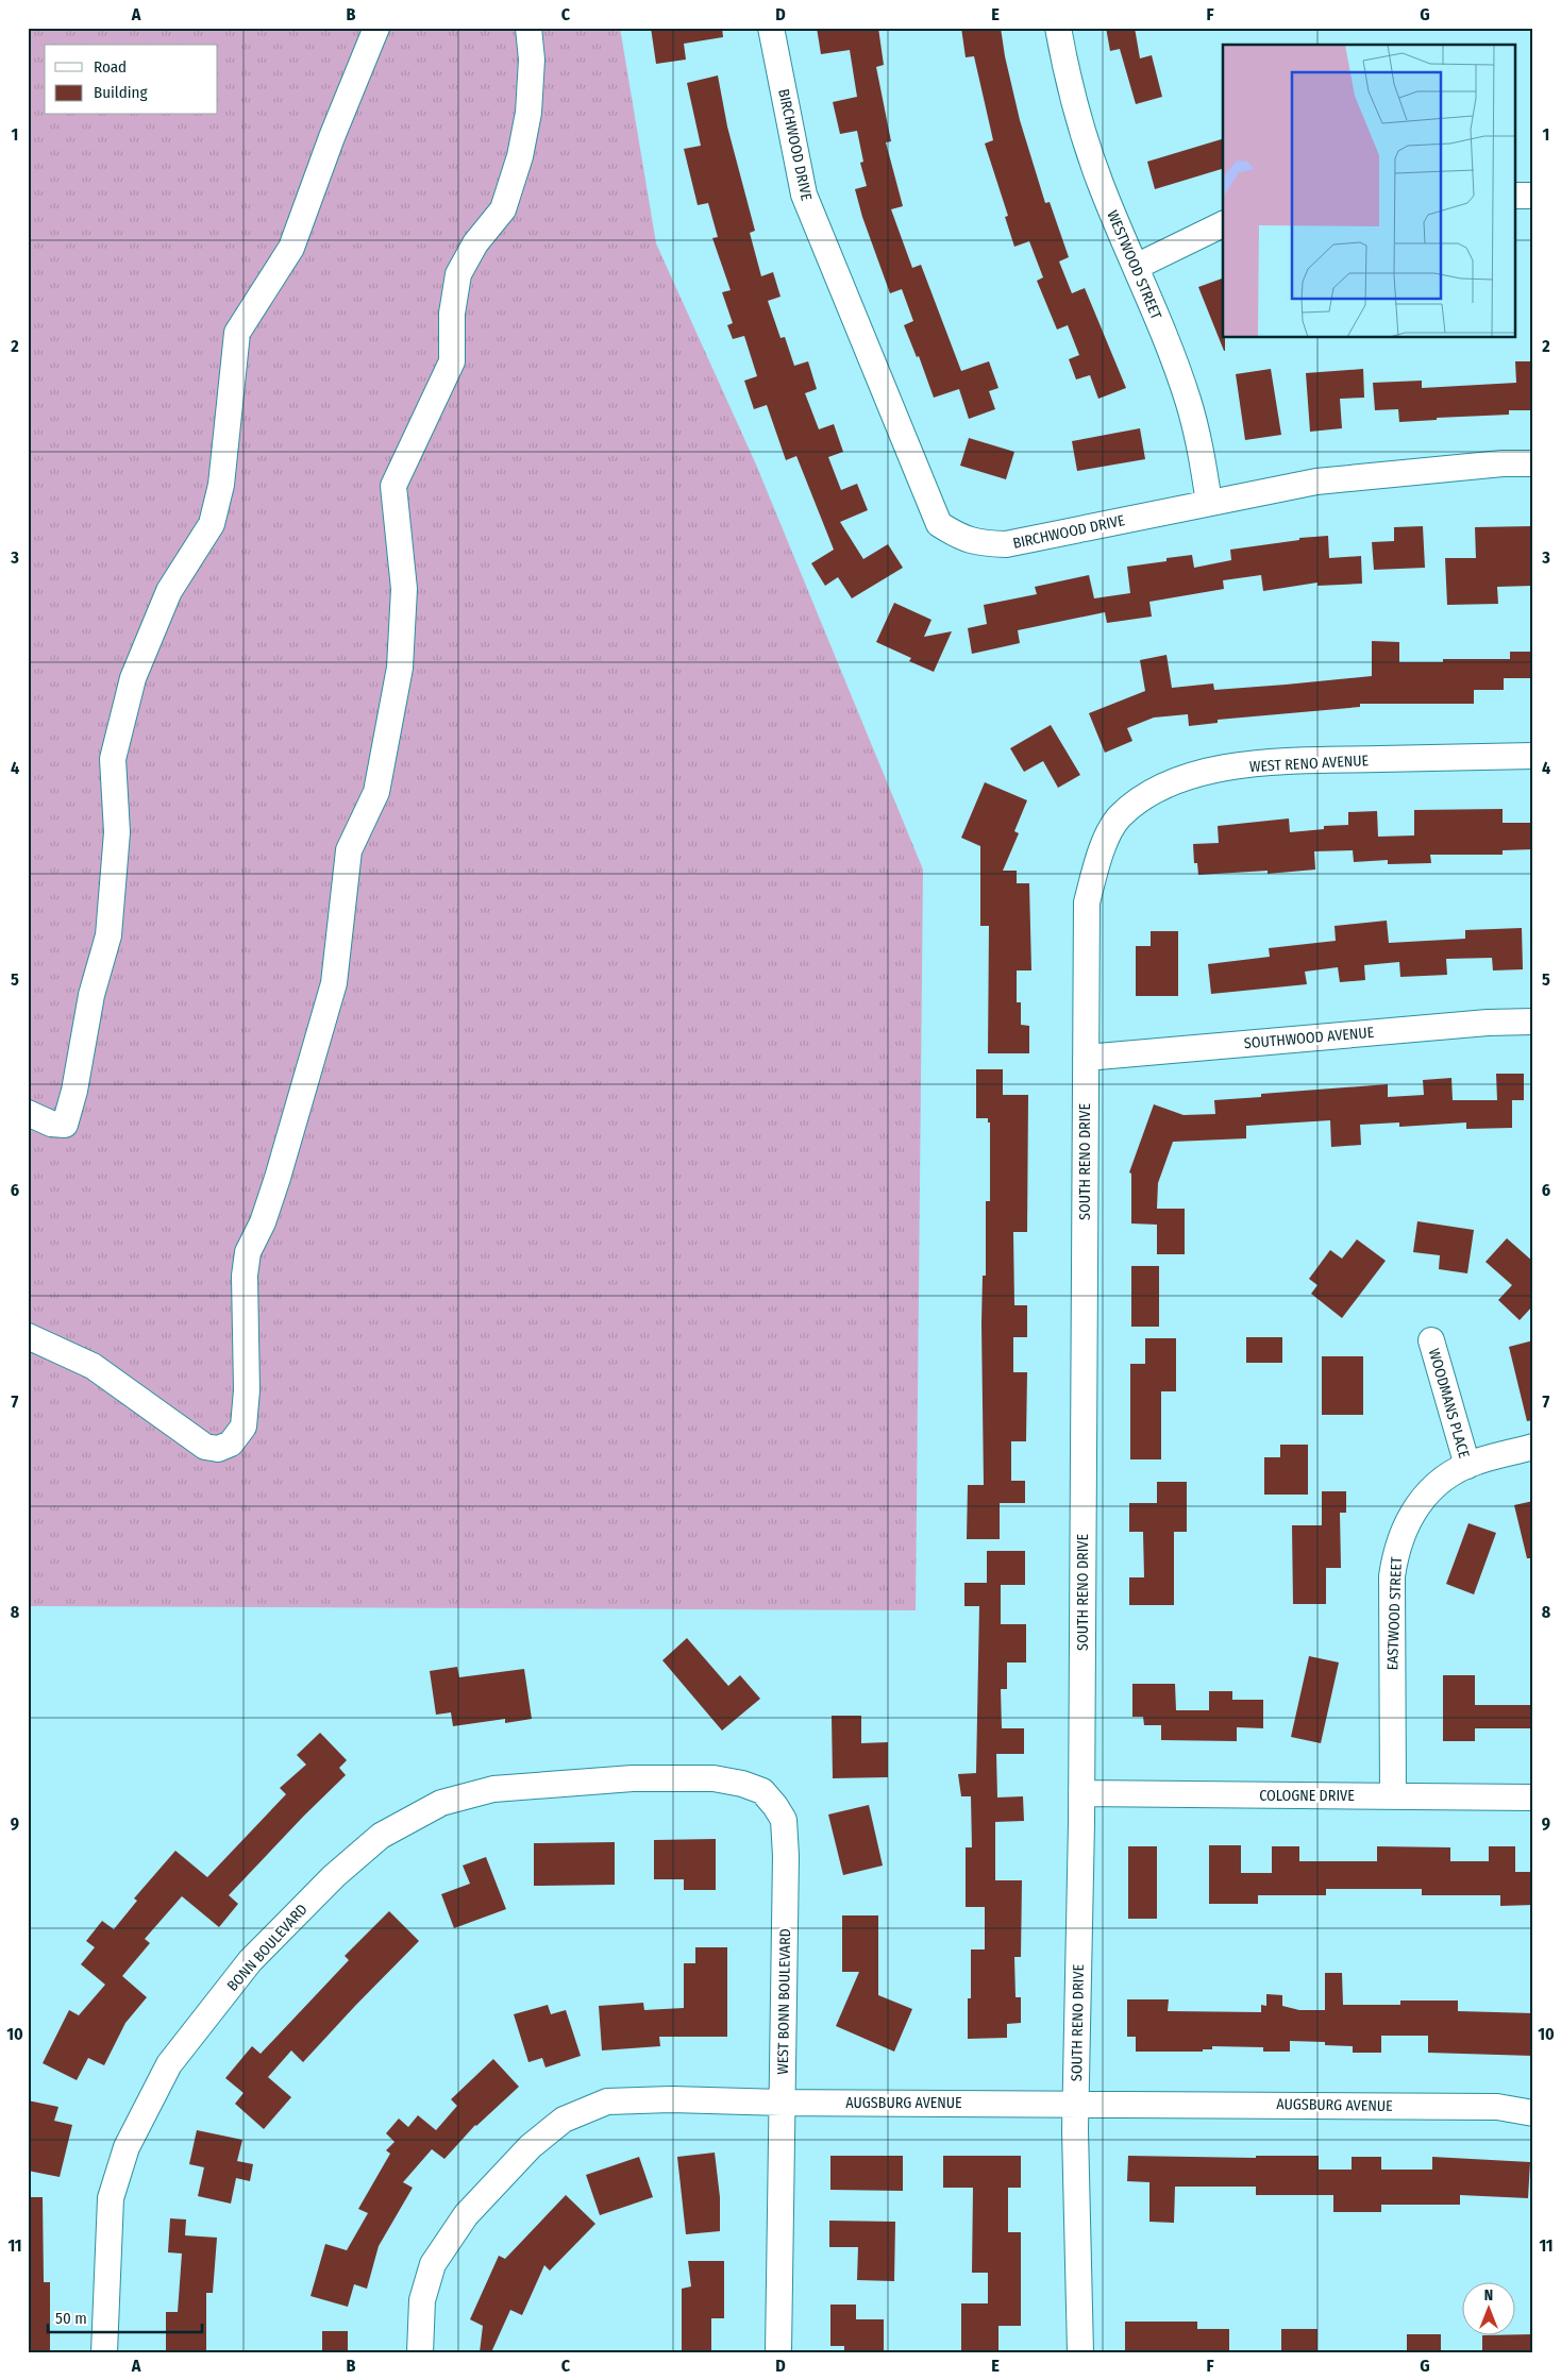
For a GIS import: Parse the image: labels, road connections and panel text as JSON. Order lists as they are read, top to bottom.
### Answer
{
  "streets": {
    "street": [
      "BIRCHWOOD DRIVE",
      "WESTWOOD STREET",
      "WEST RENO AVENUE",
      "SOUTHWOOD AVENUE",
      "SOUTH RENO DRIVE",
      "WOODMANS PLACE",
      "EASTWOOD STREET",
      "COLOGNE DRIVE",
      "BONN BOULEVARD",
      "WEST BONN BOULEVARD",
      "AUGSBURG AVENUE"
    ]
  },
  "crossings": [
    ["BIRCHWOOD DRIVE", "WESTWOOD STREET"],
    ["WEST RENO AVENUE", "SOUTH RENO DRIVE"],
    ["SOUTHWOOD AVENUE", "SOUTH RENO DRIVE"],
    ["SOUTH RENO DRIVE", "COLOGNE DRIVE"],
    ["SOUTH RENO DRIVE", "AUGSBURG AVENUE"],
    ["WOODMANS PLACE", "EASTWOOD STREET"],
    ["EASTWOOD STREET", "COLOGNE DRIVE"],
    ["BONN BOULEVARD", "WEST BONN BOULEVARD"],
    ["WEST BONN BOULEVARD", "AUGSBURG AVENUE"]
  ],
  "legend": ["Road", "Building"],
  "scale_bar": "50 m",
  "north": "top",
  "grid": {
    "columns": [
      "A",
      "B",
      "C",
      "D",
      "E",
      "F",
      "G"
    ],
    "rows": [
      "1",
      "2",
      "3",
      "4",
      "5",
      "6",
      "7",
      "8",
      "9",
      "10",
      "11"
    ]
  }
}
